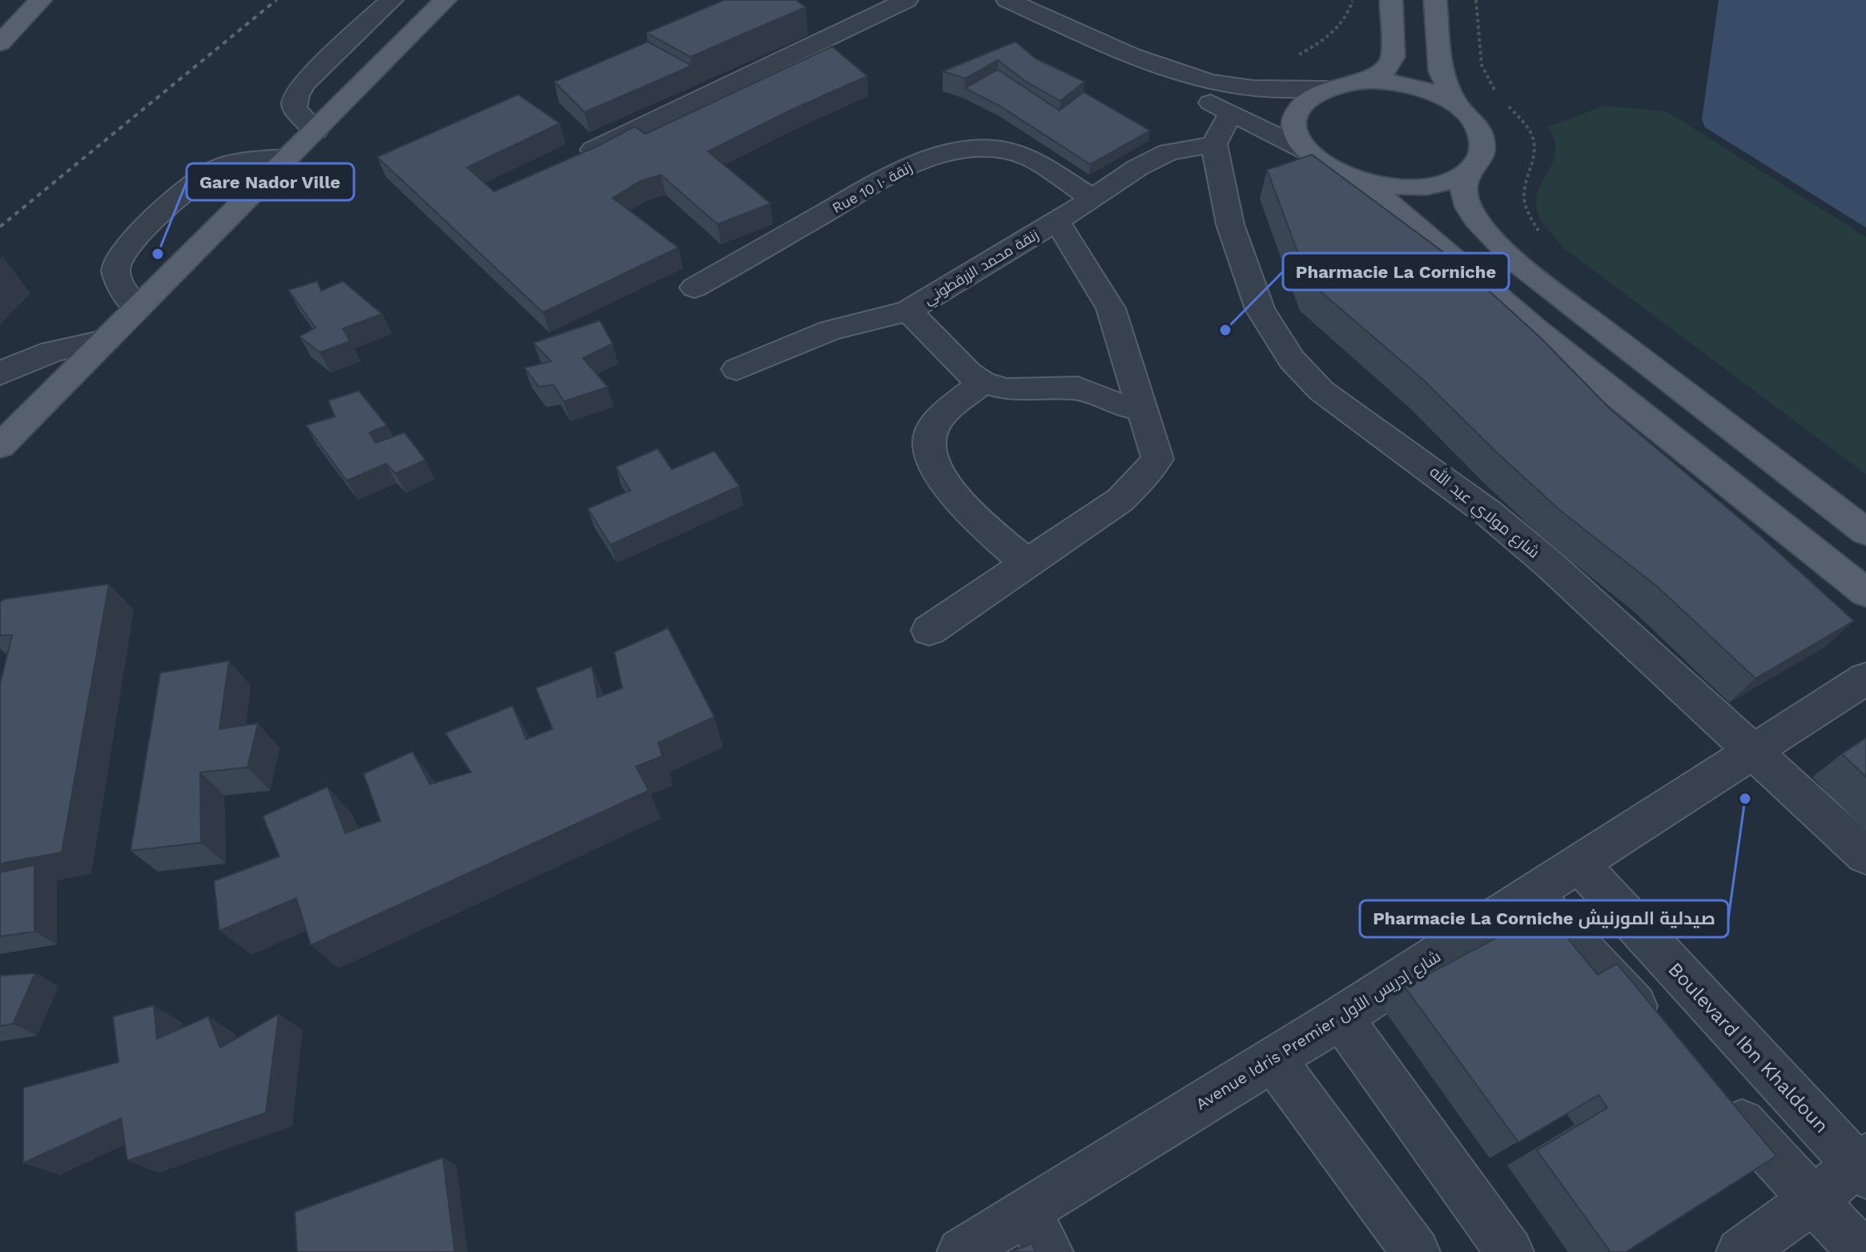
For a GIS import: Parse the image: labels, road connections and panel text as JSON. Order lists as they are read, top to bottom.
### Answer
{
  "streets": {
    "street": [
      "Rue 10 زنقة ١٠",
      "زنقة محمد الزرقطوني",
      "شارع مولاي عبد الله",
      "Avenue Idris Premier شارع إدريس الأول",
      "Boulevard Ibn Khaldoun"
    ]
  },
  "crossings": [
    ["Rue 10 زنقة ١٠", "زنقة محمد الزرقطوني"],
    ["زنقة محمد الزرقطوني", "شارع مولاي عبد الله"],
    ["شارع مولاي عبد الله", "Avenue Idris Premier شارع إدريس الأول"],
    ["Avenue Idris Premier شارع إدريس الأول", "Boulevard Ibn Khaldoun"]
  ],
  "places": ["Gare Nador Ville", "Pharmacie La Corniche", "Pharmacie La Corniche صيدلية المورنيش"]
}
